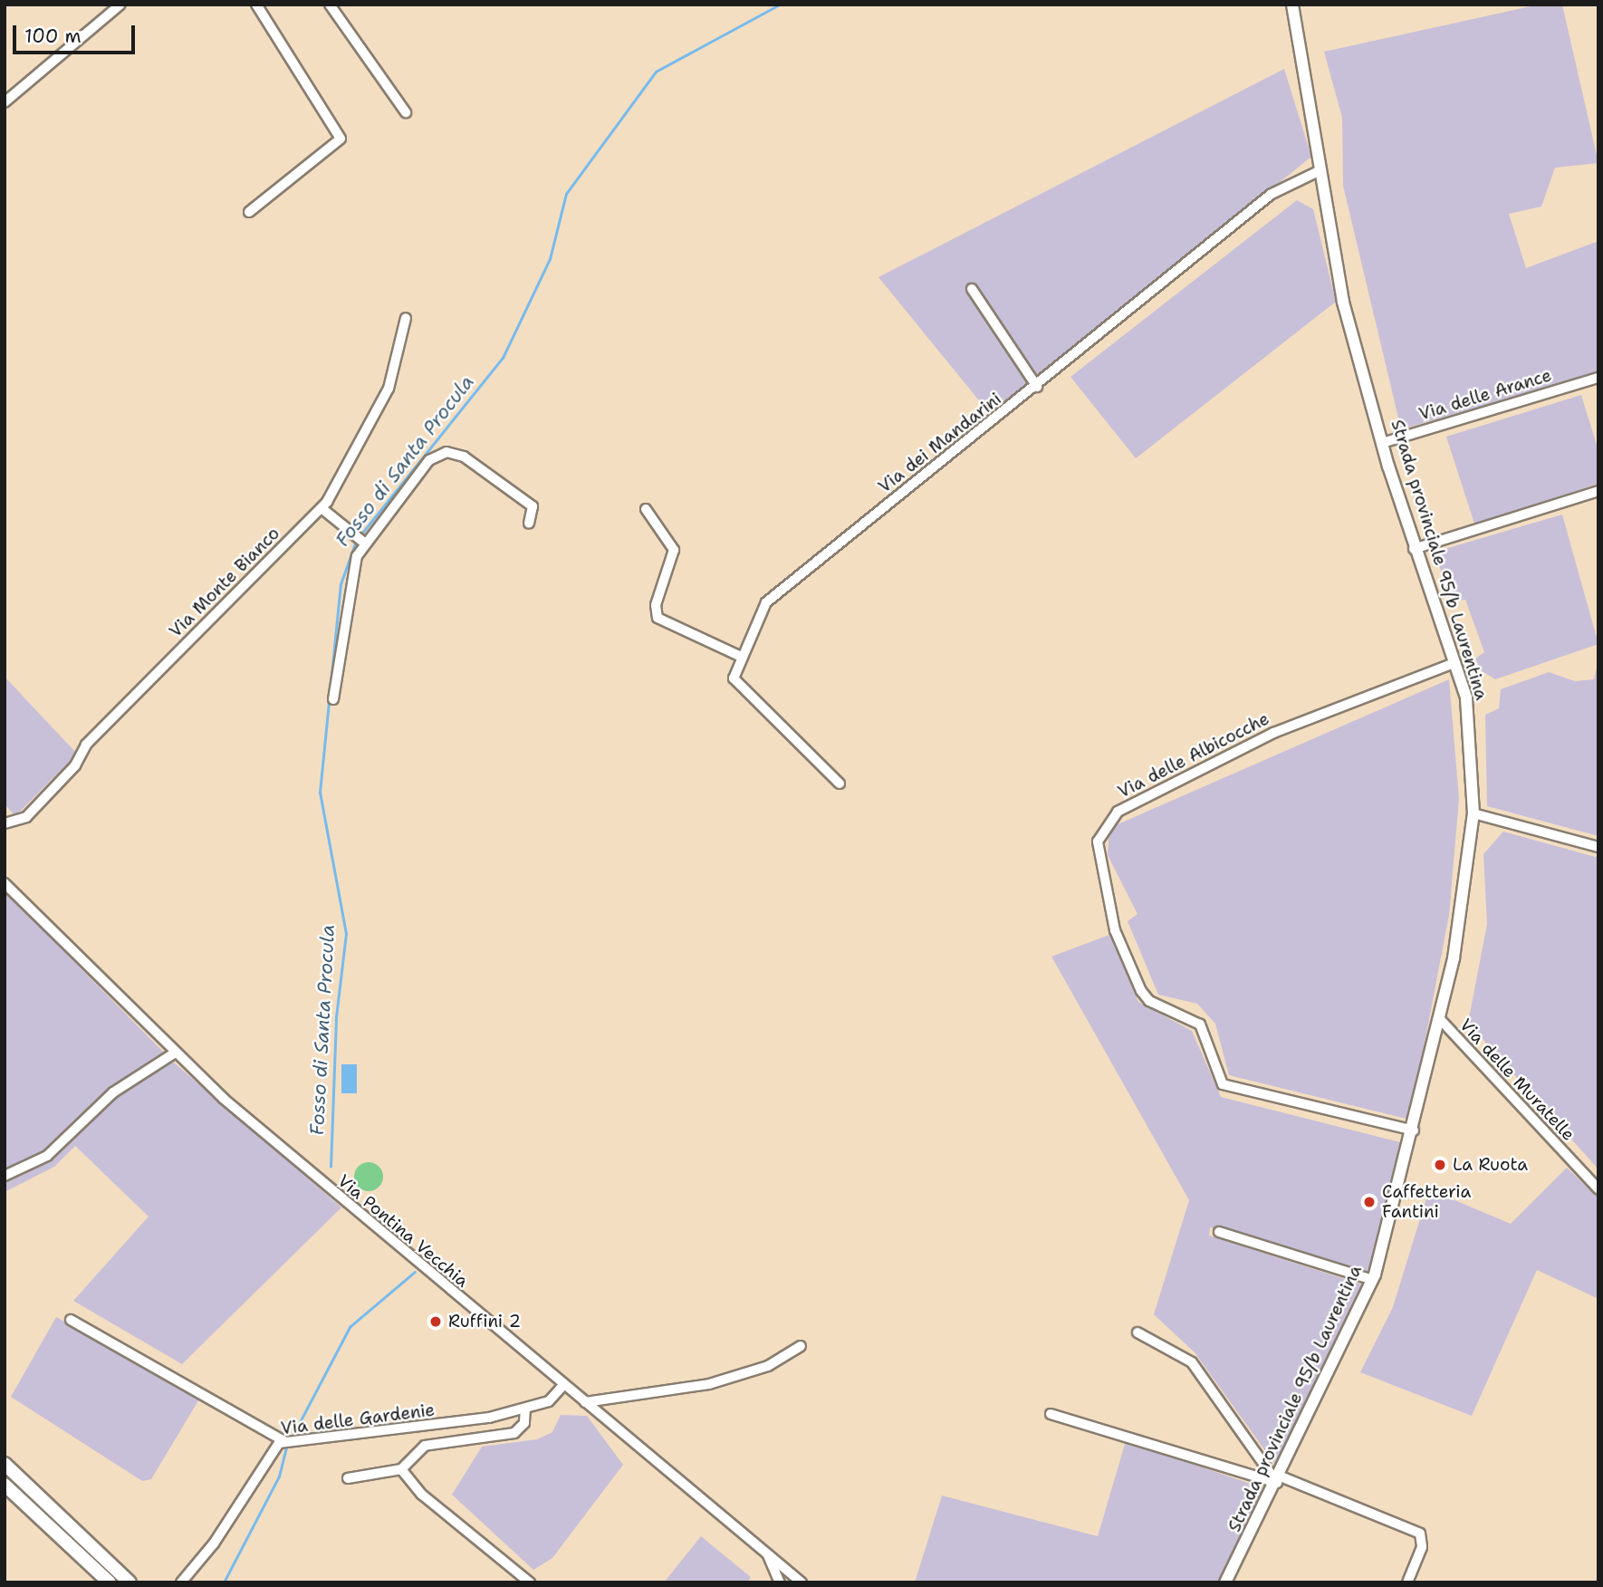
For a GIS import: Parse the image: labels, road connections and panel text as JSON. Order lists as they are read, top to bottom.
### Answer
{
  "streets": {
    "main road": ["Strada provinciale 95/b Laurentina"],
    "street": [
      "Via delle Arance",
      "Via dei Mandarini",
      "Via Monte Bianco",
      "Via delle Albicocche",
      "Via delle Muratelle",
      "Via Pontina Vecchia",
      "Via delle Gardenie"
    ]
  },
  "crossings": [
    ["Via delle Arance", "Strada provinciale 95/b Laurentina"],
    ["Via dei Mandarini", "Strada provinciale 95/b Laurentina"],
    ["Strada provinciale 95/b Laurentina", "Via delle Albicocche"],
    ["Strada provinciale 95/b Laurentina", "Via delle Muratelle"],
    ["Via Pontina Vecchia", "Via delle Gardenie"]
  ],
  "water": ["Fosso di Santa Procula"],
  "places": ["La Ruota", "Caffetteria Fantini", "Ruffini 2"],
  "scale_bar": "100 m"
}
